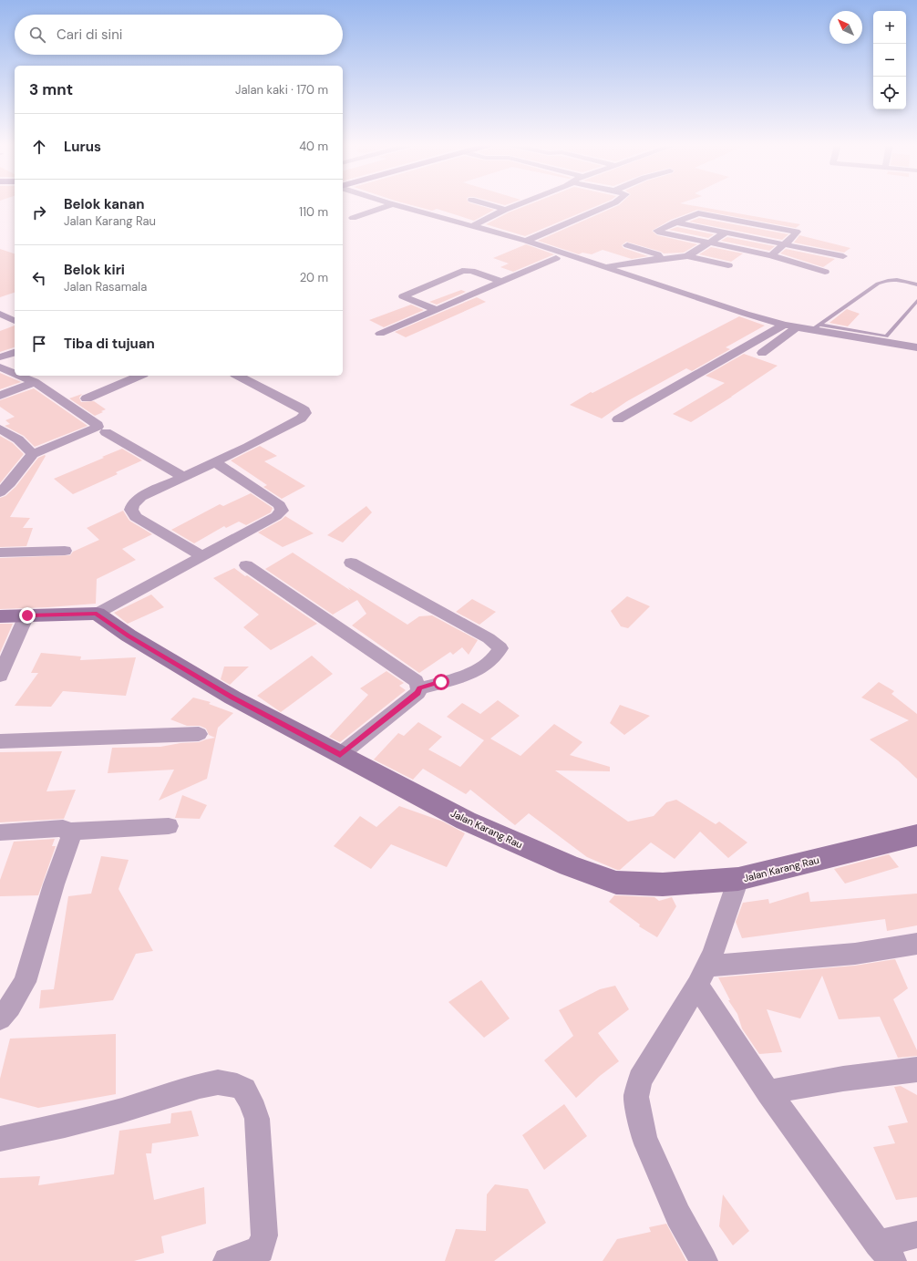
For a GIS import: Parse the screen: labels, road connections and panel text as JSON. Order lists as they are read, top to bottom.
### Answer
{
  "streets": {
    "street": ["Jalan Karang Rau"]
  },
  "north": "top left",
  "page": {
    "map_buttons": ["+", "−"],
    "search": "Cari di sini",
    "heading": ["3 mnt", "Jalan kaki · 170 m"],
    "list": [
      ["Lurus", "40 m"],
      ["Belok kanan", "Jalan Karang Rau", "110 m"],
      ["Belok kiri", "Jalan Rasamala", "20 m"],
      "Tiba di tujuan"
    ]
  }
}
